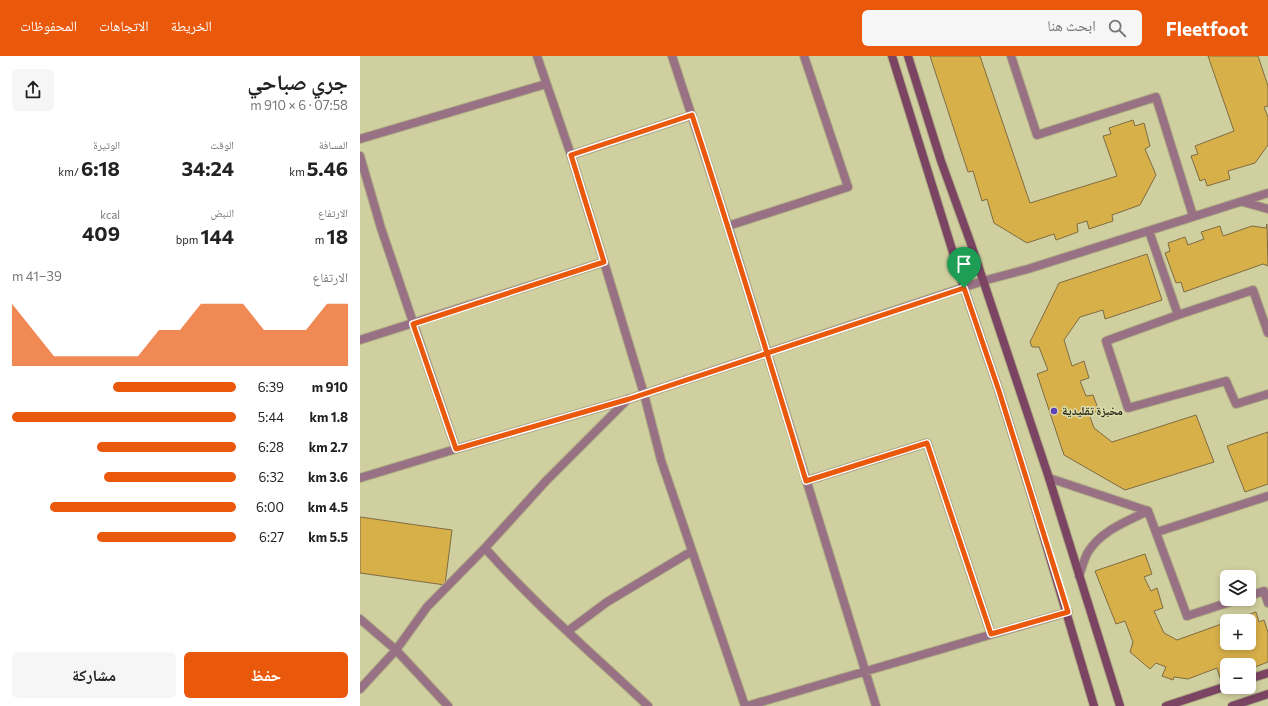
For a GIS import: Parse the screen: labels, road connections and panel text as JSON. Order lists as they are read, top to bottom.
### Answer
{
  "places": ["مخبزة تقليدية"],
  "page": {
    "header": "Fleetfoot",
    "search": "ابحث هنا",
    "nav": ["الخريطة", "الاتجاهات", "المحفوظات"],
    "heading": ["جري صباحي", "07:58 · 6 × 910 m"],
    "stats": [
      ["المسافة", "5.46 km"],
      ["الوقت", "34:24"],
      ["الوتيرة", "6:18 /km"],
      ["الارتفاع", "18 m"],
      ["النبض", "144 bpm"],
      ["kcal", "409"]
    ],
    "chart": ["الارتفاع", "39–41 m"],
    "list": [
      {
        "name": "910 m",
        "note": "6:39"
      },
      {
        "name": "1.8 km",
        "note": "5:44"
      },
      {
        "name": "2.7 km",
        "note": "6:28"
      },
      {
        "name": "3.6 km",
        "note": "6:32"
      },
      {
        "name": "4.5 km",
        "note": "6:00"
      },
      {
        "name": "5.5 km",
        "note": "6:27"
      }
    ],
    "map_buttons": ["+", "−"],
    "buttons": ["حفظ", "مشاركة"]
  }
}
